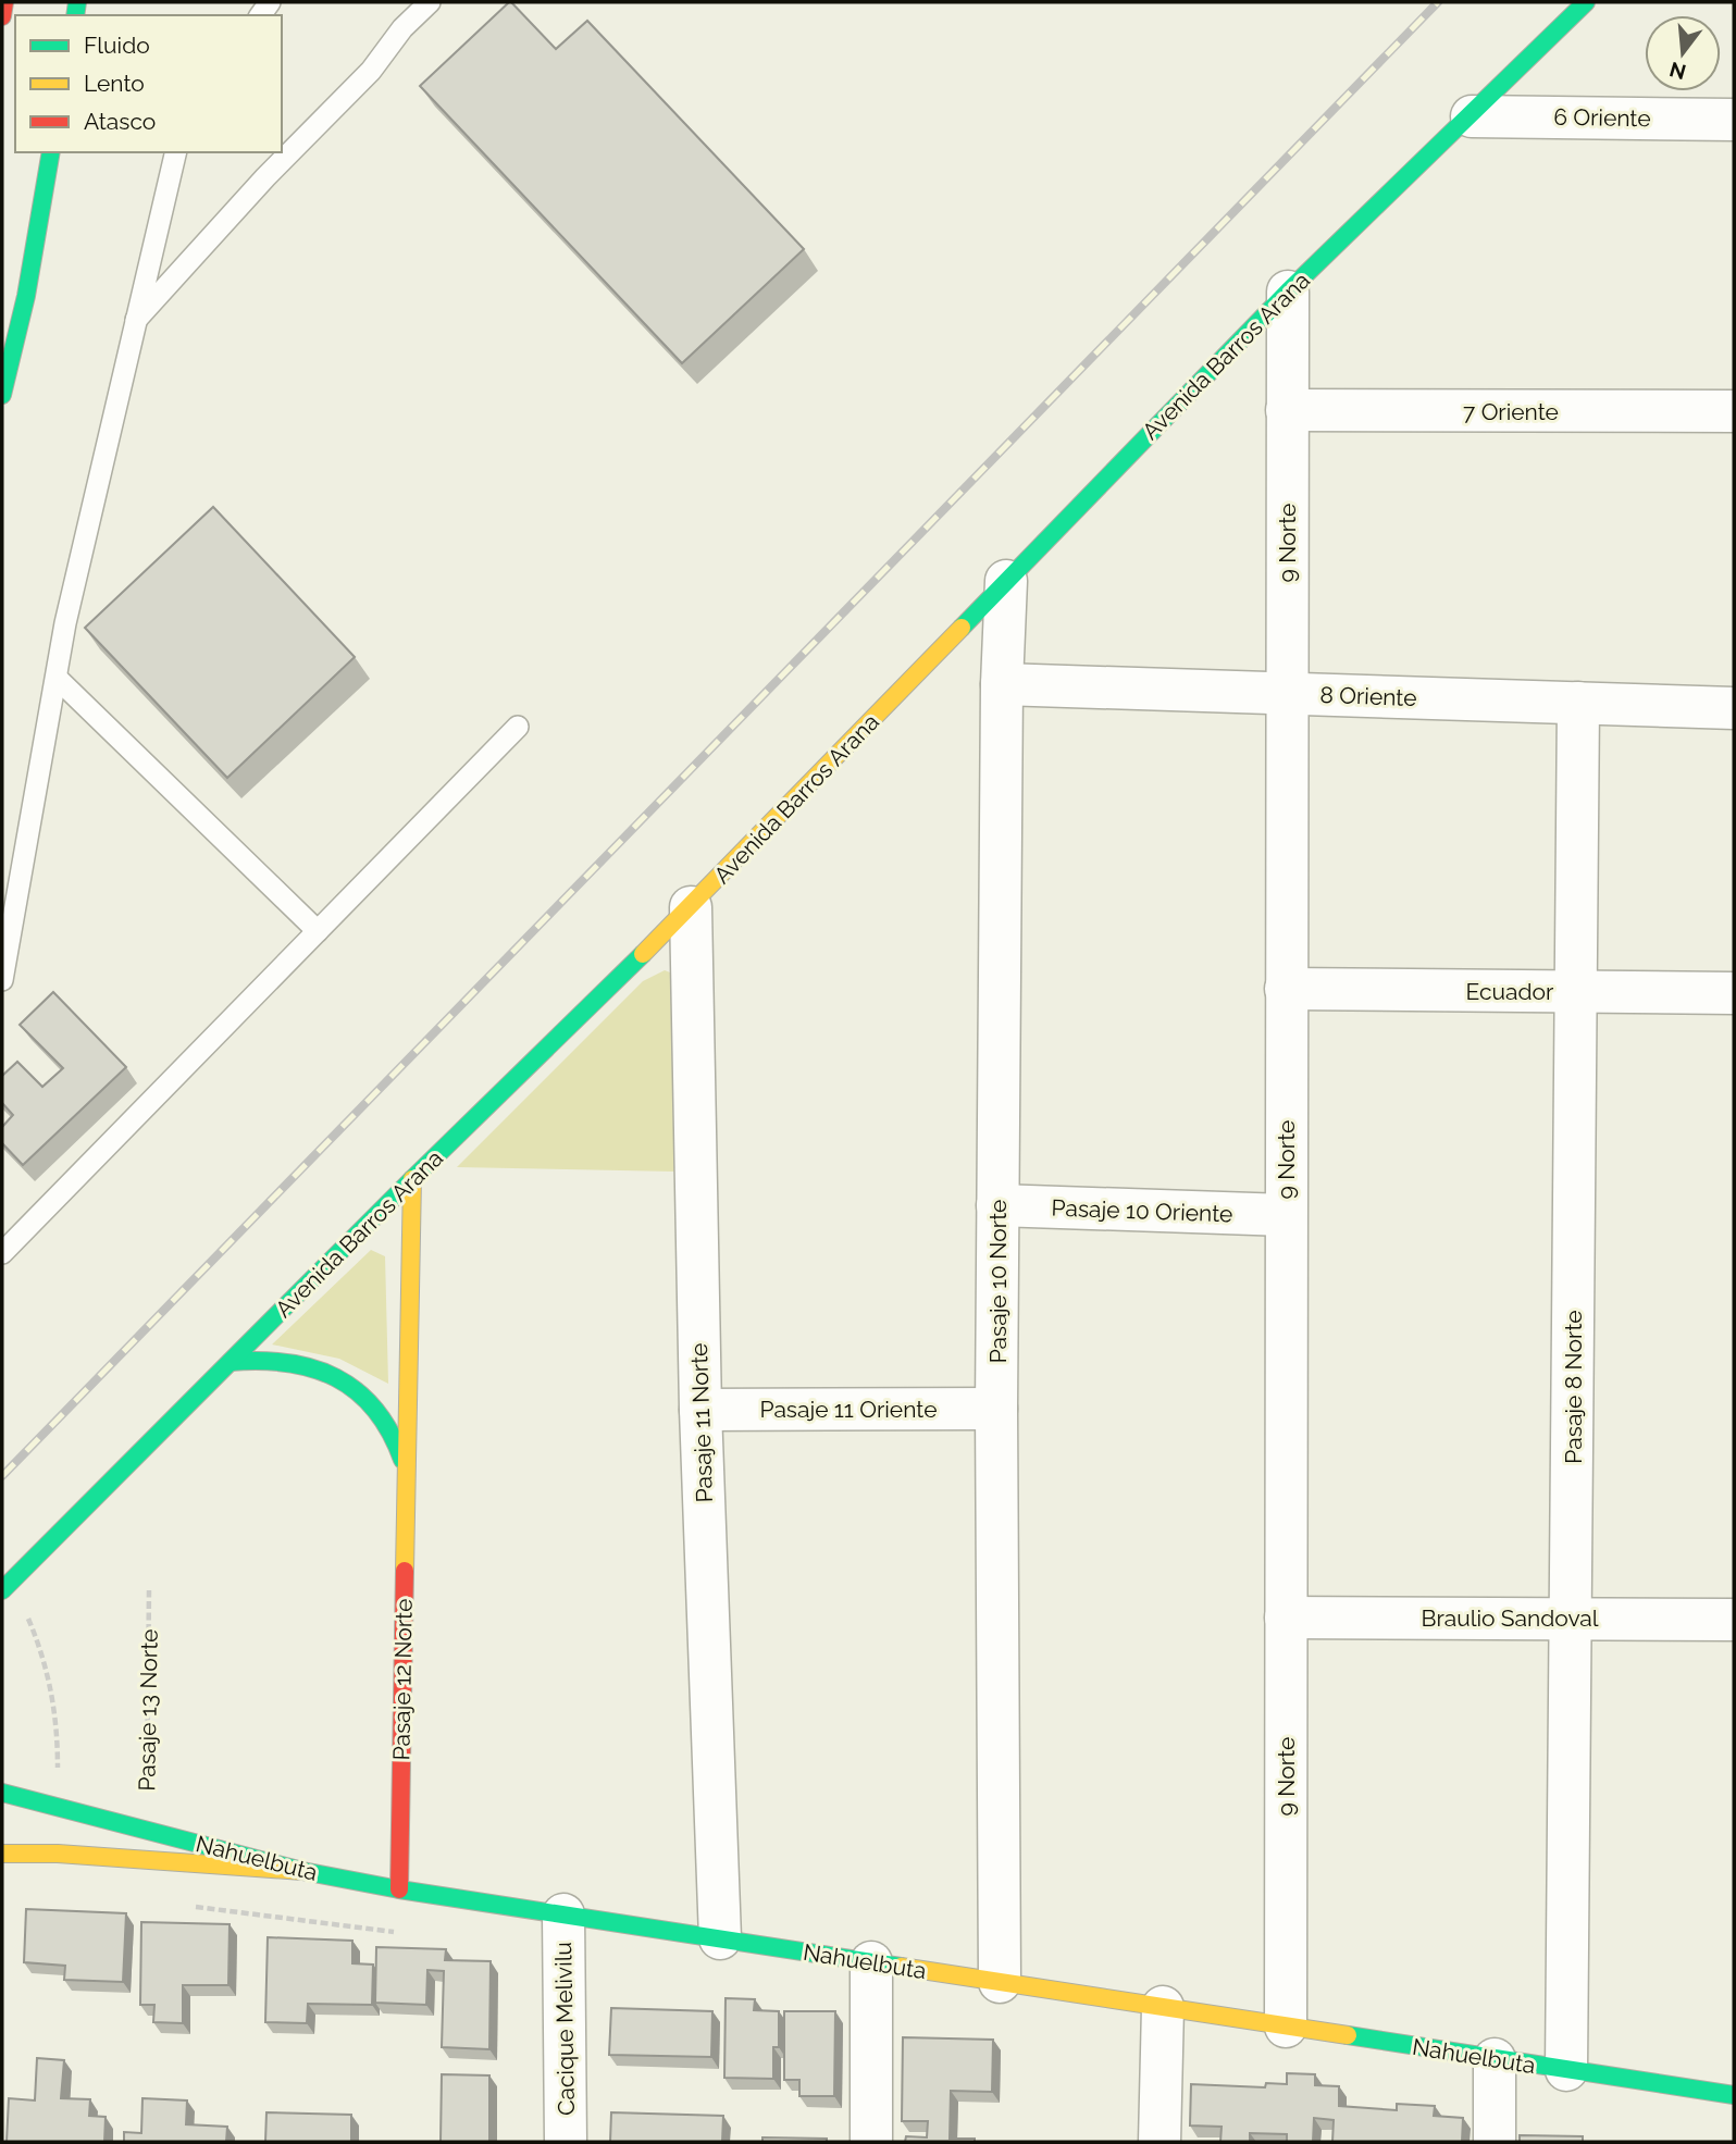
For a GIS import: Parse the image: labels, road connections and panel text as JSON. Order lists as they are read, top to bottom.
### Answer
{
  "streets": {
    "main road": ["Avenida Barros Arana", "Pasaje 12 Norte", "Nahuelbuta"],
    "street": [
      "6 Oriente",
      "7 Oriente",
      "9 Norte",
      "8 Oriente",
      "Ecuador",
      "Pasaje 10 Oriente",
      "Pasaje 10 Norte",
      "Pasaje 8 Norte",
      "Pasaje 11 Oriente",
      "Pasaje 11 Norte",
      "Braulio Sandoval",
      "Cacique Melivilu"
    ],
    "path": ["Pasaje 13 Norte"]
  },
  "crossings": [
    ["6 Oriente", "Avenida Barros Arana"],
    ["Avenida Barros Arana", "9 Norte"],
    ["Avenida Barros Arana", "Pasaje 10 Norte"],
    ["Avenida Barros Arana", "Pasaje 11 Norte"],
    ["Avenida Barros Arana", "Pasaje 12 Norte"],
    ["7 Oriente", "9 Norte"],
    ["9 Norte", "8 Oriente"],
    ["9 Norte", "Ecuador"],
    ["9 Norte", "Pasaje 10 Oriente"],
    ["9 Norte", "Braulio Sandoval"],
    ["9 Norte", "Nahuelbuta"],
    ["8 Oriente", "Pasaje 10 Norte"],
    ["8 Oriente", "Pasaje 8 Norte"],
    ["Ecuador", "Pasaje 8 Norte"],
    ["Pasaje 10 Oriente", "Pasaje 10 Norte"],
    ["Pasaje 10 Norte", "Pasaje 11 Oriente"],
    ["Pasaje 10 Norte", "Nahuelbuta"],
    ["Pasaje 8 Norte", "Braulio Sandoval"],
    ["Pasaje 8 Norte", "Nahuelbuta"],
    ["Pasaje 11 Oriente", "Pasaje 11 Norte"],
    ["Pasaje 11 Norte", "Nahuelbuta"],
    ["Pasaje 12 Norte", "Nahuelbuta"],
    ["Pasaje 13 Norte", "Nahuelbuta"],
    ["Nahuelbuta", "Cacique Melivilu"]
  ],
  "legend": ["Fluido", "Lento", "Atasco"],
  "north": "bottom"
}
